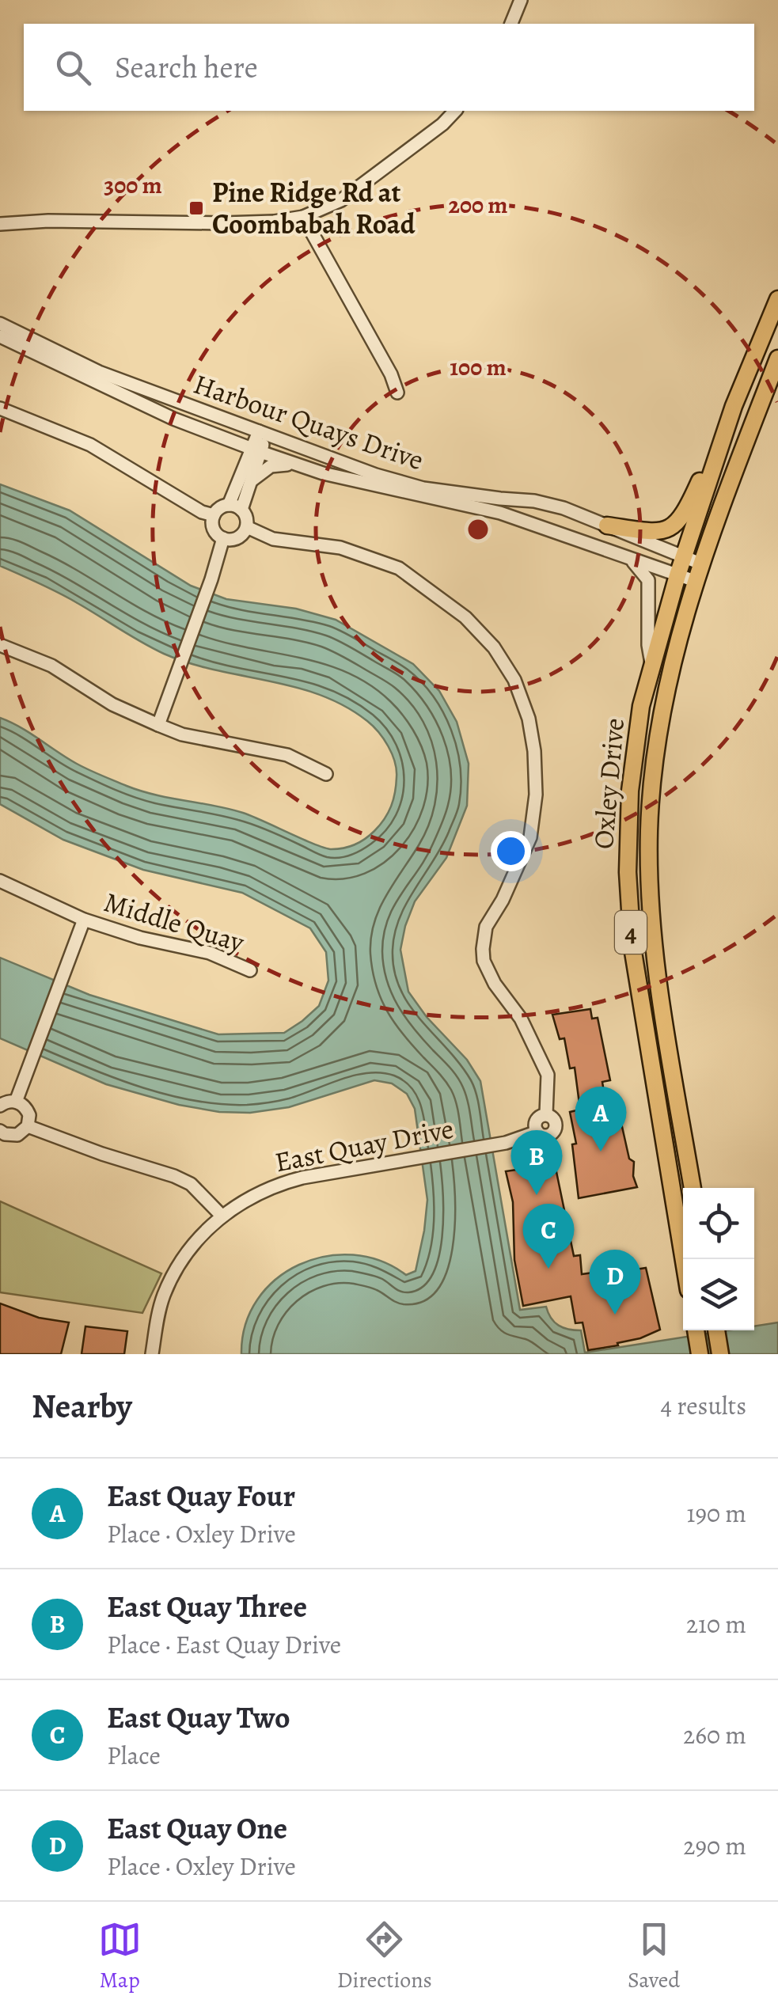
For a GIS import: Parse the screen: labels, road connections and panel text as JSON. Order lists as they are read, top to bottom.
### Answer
{
  "streets": {
    "main road": ["Oxley Drive", "4"],
    "street": ["Harbour Quays Drive", "Middle Quay", "East Quay Drive"]
  },
  "crossings": [
    ["Harbour Quays Drive", "Oxley Drive"]
  ],
  "places": {
    "transit": ["Pine Ridge Rd at Coombabah Road"]
  },
  "page": {
    "search": "Search here",
    "pins": [
      "A",
      "B",
      "C",
      "D"
    ],
    "heading": ["Nearby", "4 results"],
    "list": [
      {
        "mark": "A",
        "name": "East Quay Four",
        "note": "Place · Oxley Drive",
        "value": "190 m"
      },
      {
        "mark": "B",
        "name": "East Quay Three",
        "note": "Place · East Quay Drive",
        "value": "210 m"
      },
      {
        "mark": "C",
        "name": "East Quay Two",
        "note": "Place",
        "value": "260 m"
      },
      {
        "mark": "D",
        "name": "East Quay One",
        "note": "Place · Oxley Drive",
        "value": "290 m"
      }
    ],
    "nav": ["Map", "Directions", "Saved"]
  },
  "rings": ["300 m", "200 m", "100 m"]
}
